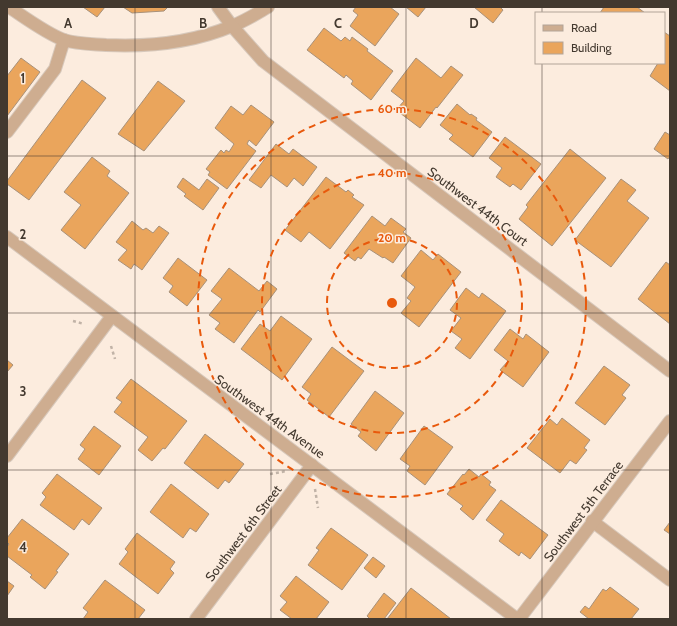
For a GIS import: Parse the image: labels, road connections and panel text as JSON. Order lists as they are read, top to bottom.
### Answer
{
  "streets": {
    "street": [
      "Southwest 44th Court",
      "Southwest 44th Avenue",
      "Southwest 5th Terrace",
      "Southwest 6th Street"
    ]
  },
  "crossings": [
    ["Southwest 44th Avenue", "Southwest 5th Terrace"],
    ["Southwest 44th Avenue", "Southwest 6th Street"]
  ],
  "legend": ["Road", "Building"],
  "grid": {
    "columns": [
      "A",
      "B",
      "C",
      "D"
    ],
    "rows": [
      "1",
      "2",
      "3",
      "4"
    ]
  },
  "rings": ["60 m", "40 m", "20 m"]
}
